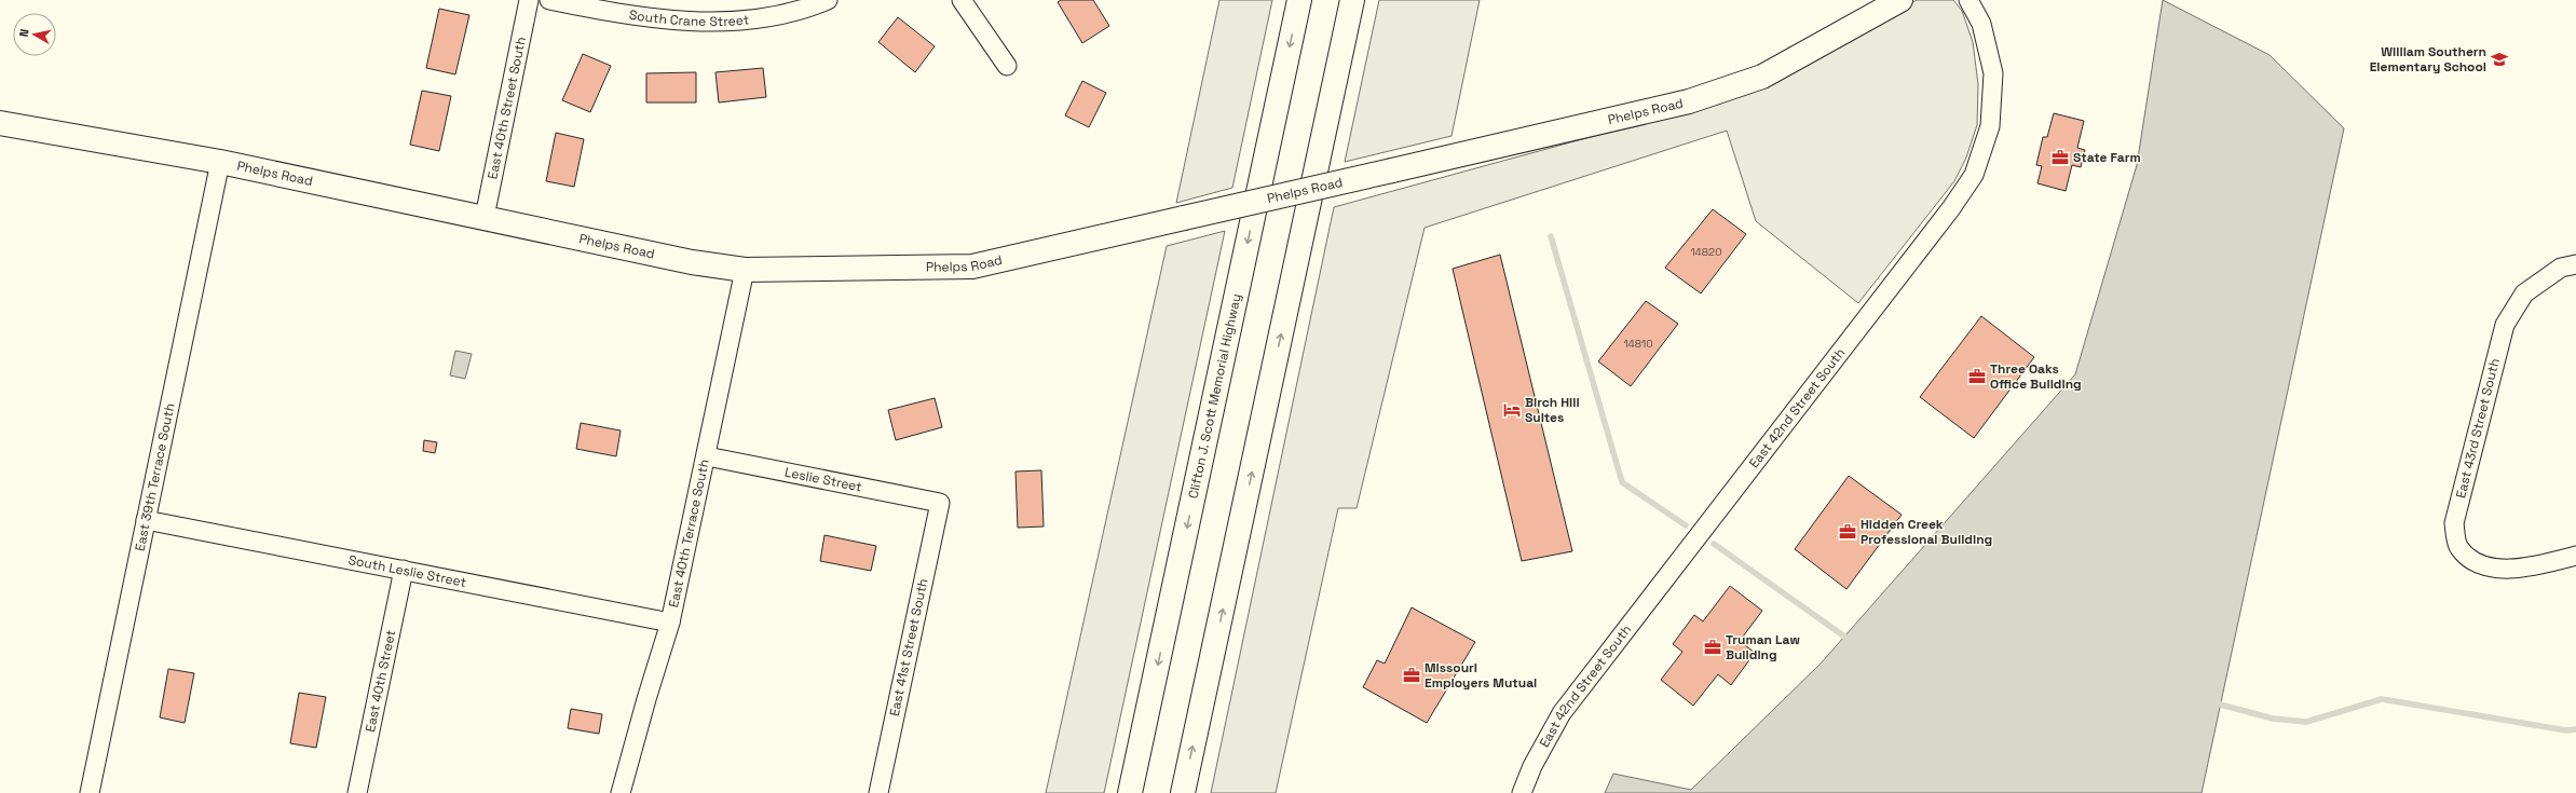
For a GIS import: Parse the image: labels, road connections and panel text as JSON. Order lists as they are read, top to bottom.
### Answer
{
  "streets": {
    "main road": ["Phelps Road", "Clifton J. Scott Memorial Highway"],
    "street": [
      "South Crane Street",
      "East 40th Street South",
      "East 42nd Street South",
      "East 43rd Street South",
      "East 39th Terrace South",
      "Leslie Street",
      "East 40th Terrace South",
      "South Leslie Street",
      "East 41st Street South",
      "East 40th Street"
    ]
  },
  "crossings": [
    ["East 40th Street South", "Phelps Road"],
    ["Phelps Road", "East 39th Terrace South"],
    ["Phelps Road", "East 40th Terrace South"],
    ["East 39th Terrace South", "South Leslie Street"],
    ["Leslie Street", "East 40th Terrace South"],
    ["Leslie Street", "East 41st Street South"],
    ["East 40th Terrace South", "South Leslie Street"],
    ["South Leslie Street", "East 40th Street"]
  ],
  "places": {
    "school or university": ["William Southern Elementary School"],
    "office": [
      "State Farm",
      "Three Oaks Office Building",
      "Hidden Creek Professional Building",
      "Truman Law Building",
      "Missouri Employers Mutual"
    ],
    "hotel": ["Birch Hill Suites"]
  },
  "house_numbers": ["14820", "14810"],
  "north": "left"
}
